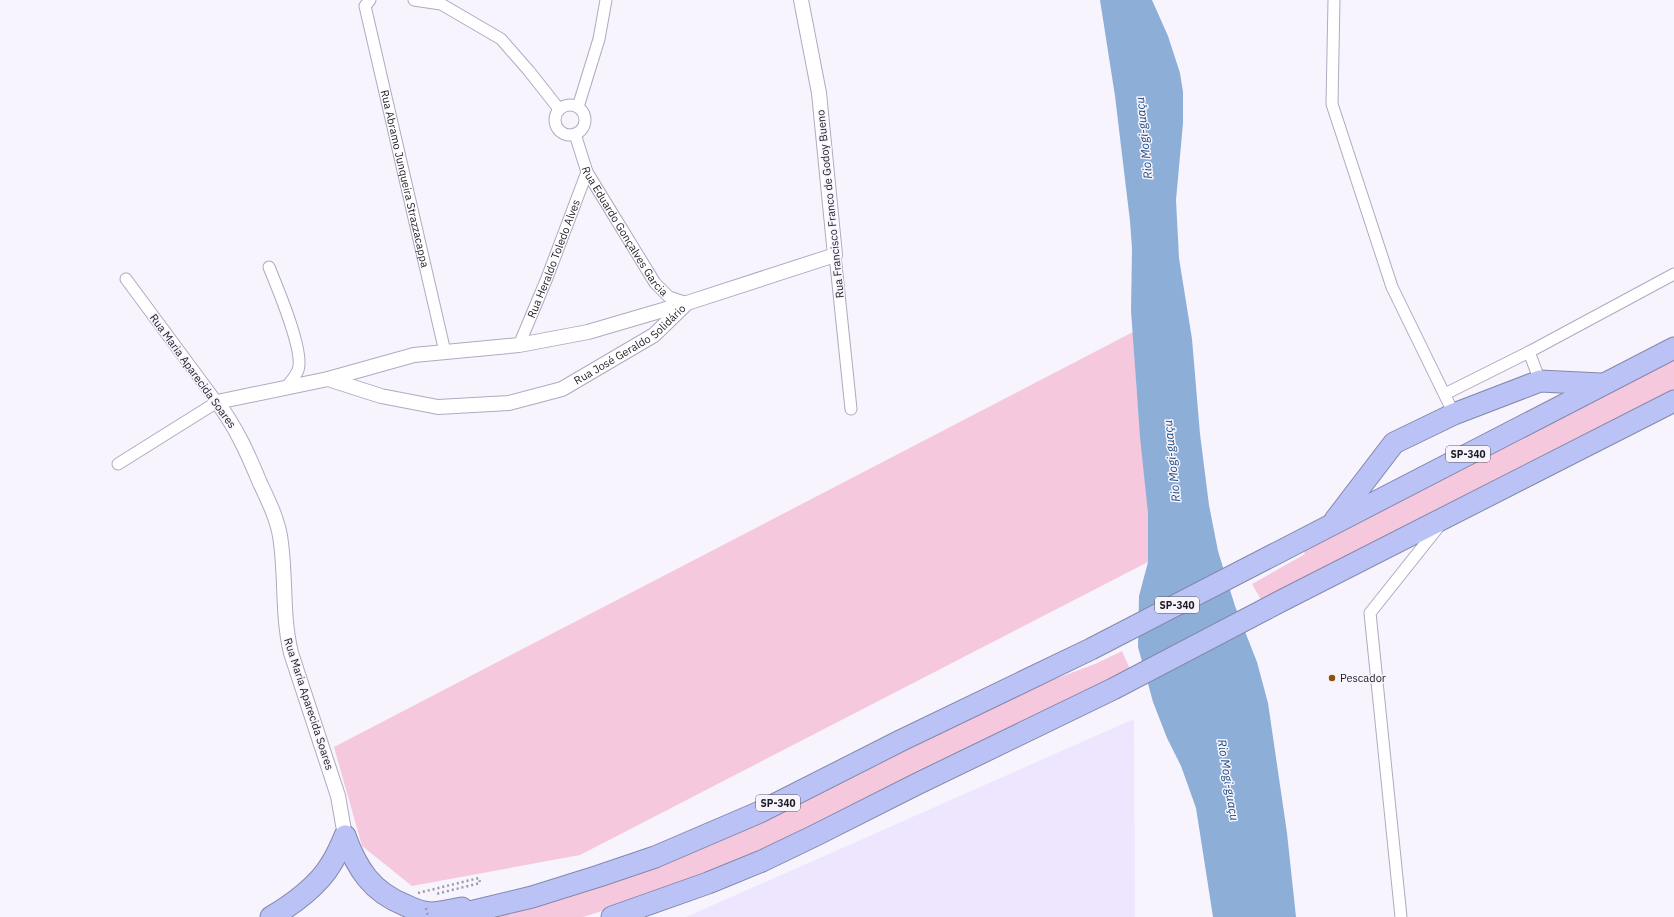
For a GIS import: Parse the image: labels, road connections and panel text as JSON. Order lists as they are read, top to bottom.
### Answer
{
  "streets": {
    "highway": ["SP-340"],
    "street": [
      "Rua Abramo Junqueira Strazzacappa",
      "Rua Francisco Franco de Godoy Bueno",
      "Rua Eduardo Gonçalves Garcia",
      "Rua Heraldo Toledo Alves",
      "Rua José Geraldo Solidário",
      "Rua Maria Aparecida Soares"
    ]
  },
  "crossings": [
    ["Rua Abramo Junqueira Strazzacappa", "Rua José Geraldo Solidário"],
    ["Rua Eduardo Gonçalves Garcia", "Rua Heraldo Toledo Alves"],
    ["Rua Eduardo Gonçalves Garcia", "Rua José Geraldo Solidário"],
    ["Rua Heraldo Toledo Alves", "Rua José Geraldo Solidário"],
    ["Rua José Geraldo Solidário", "Rua Maria Aparecida Soares"]
  ],
  "water": ["Rio Mogi-guaçu"],
  "places": ["Pescador"]
}
